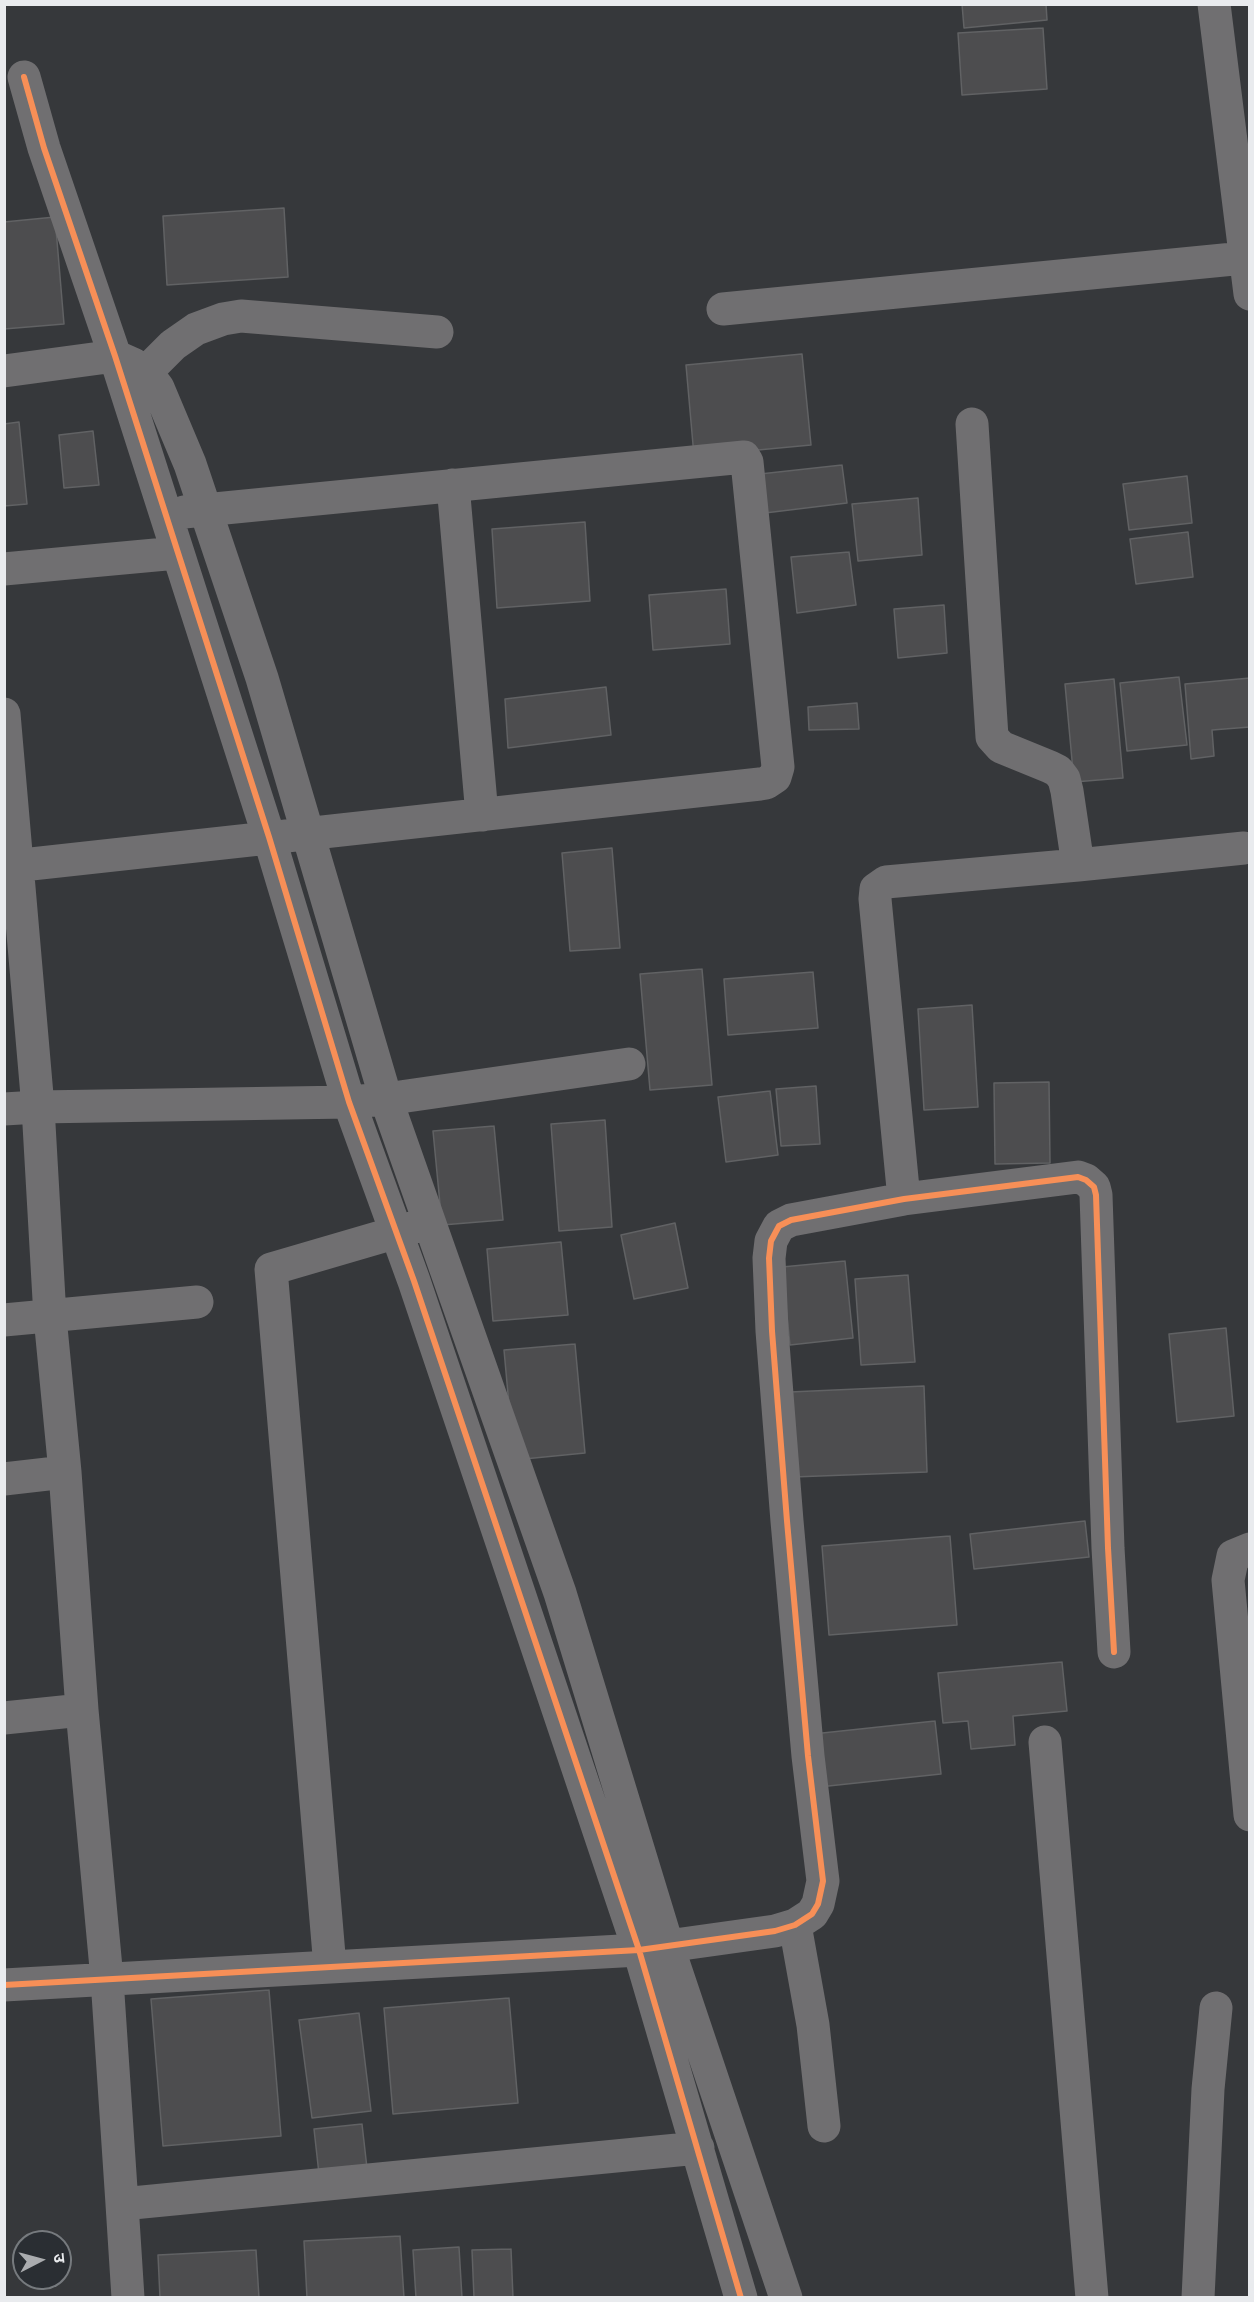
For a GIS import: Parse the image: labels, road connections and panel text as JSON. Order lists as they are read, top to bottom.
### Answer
{
  "north": "right"
}
